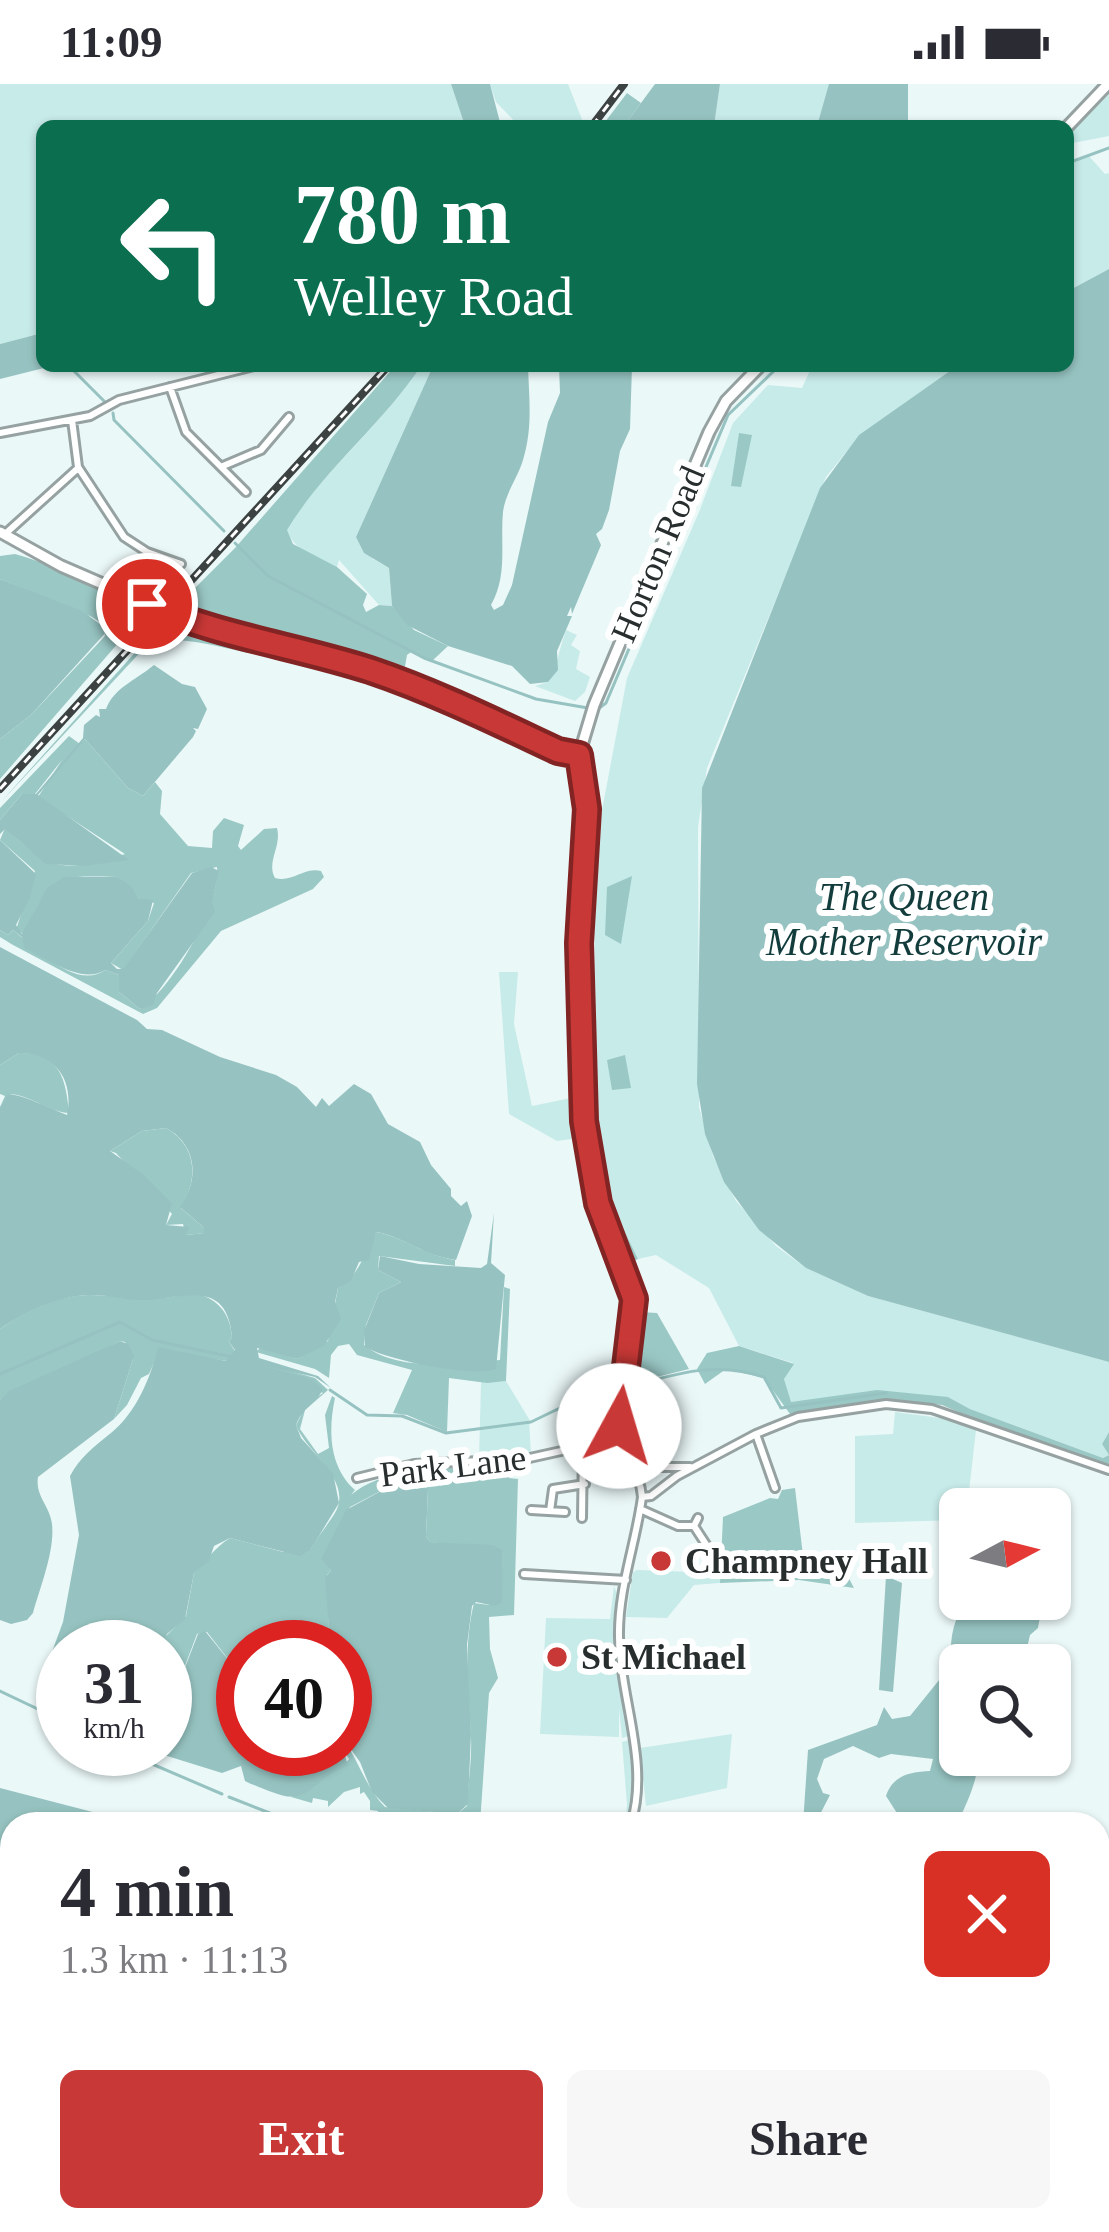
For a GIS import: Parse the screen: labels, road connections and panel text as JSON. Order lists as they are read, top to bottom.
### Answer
{
  "streets": {
    "main road": ["Horton Road"],
    "street": ["Park Lane"]
  },
  "water": ["The Queen Mother Reservoir"],
  "places": ["Champney Hall", "St Michael"],
  "north": "right",
  "page": {
    "status": "11:09",
    "turn": ["780 m", "Welley Road"],
    "speed": "31 km/h",
    "limit": "40",
    "heading": ["4 min", "1.3 km · 11:13"],
    "buttons": ["Exit", "Share"]
  }
}
